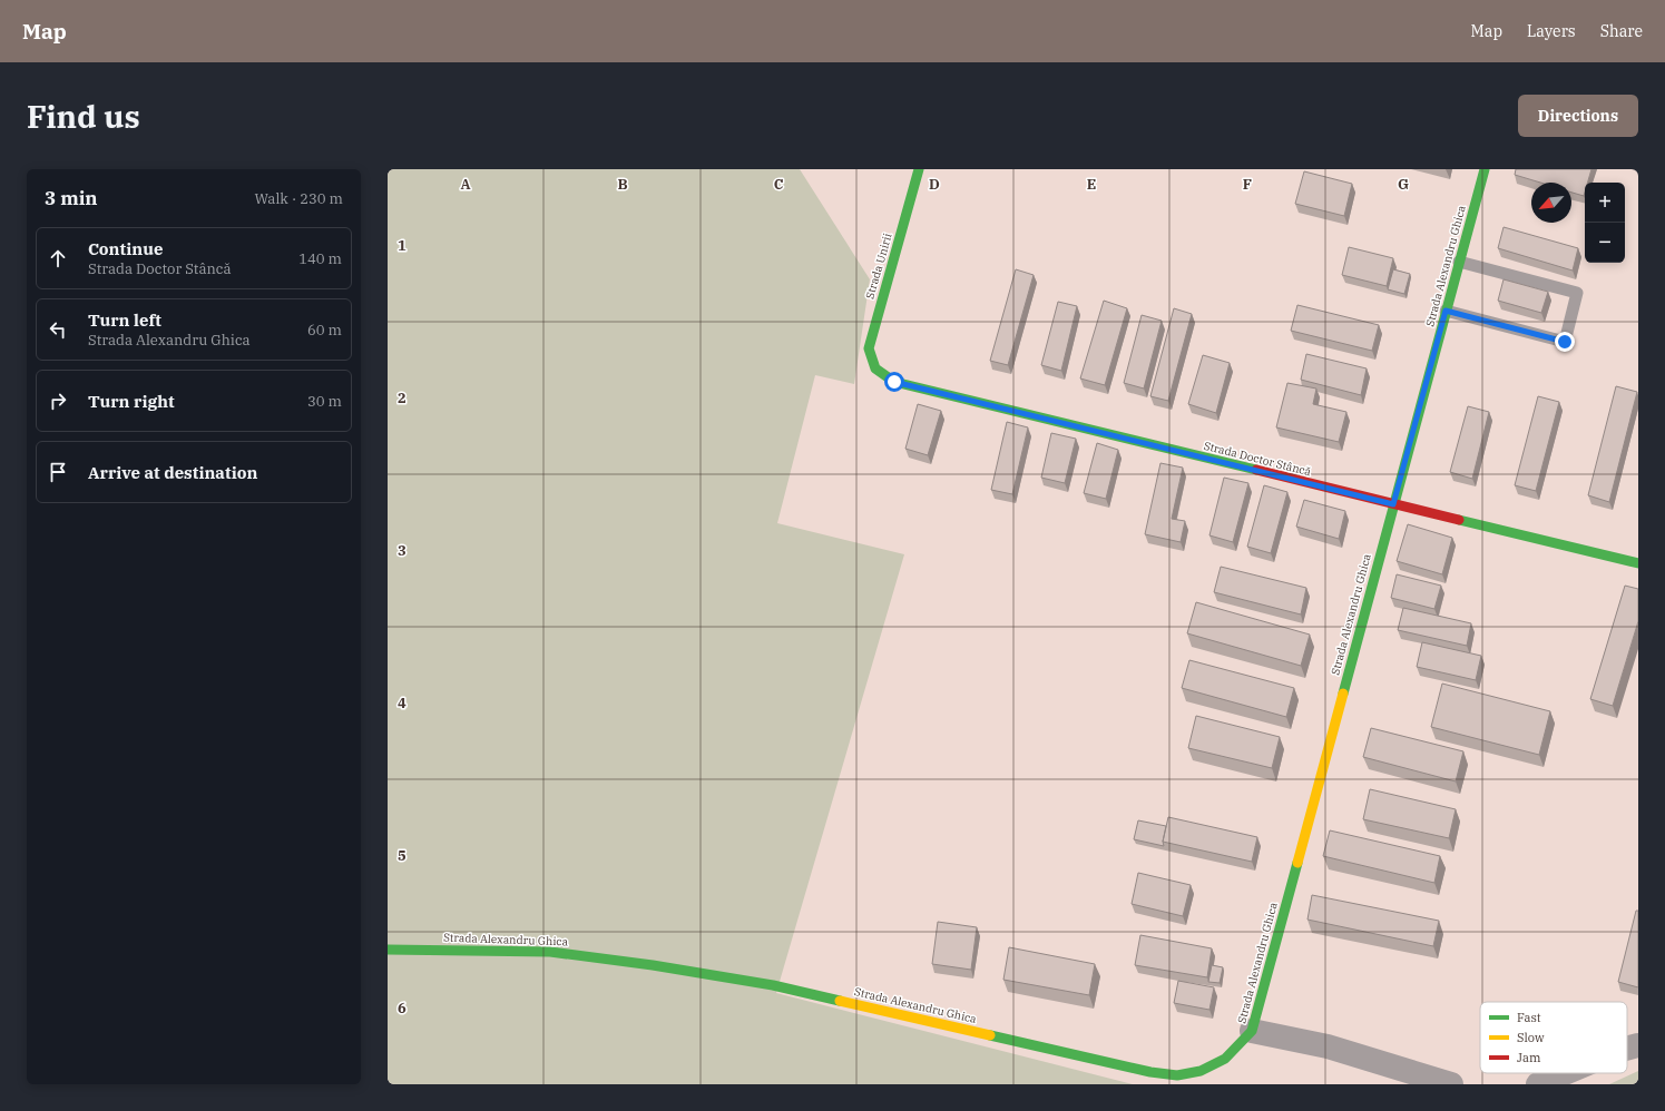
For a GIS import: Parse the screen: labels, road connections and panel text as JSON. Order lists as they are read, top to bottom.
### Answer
{
  "streets": {
    "street": ["Strada Unirii", "Strada Alexandru Ghica", "Strada Doctor Stâncă"]
  },
  "crossings": [
    ["Strada Unirii", "Strada Doctor Stâncă"],
    ["Strada Alexandru Ghica", "Strada Doctor Stâncă"]
  ],
  "legend": ["Fast", "Slow", "Jam"],
  "north": "bottom left",
  "page": {
    "header": "Map",
    "nav": ["Map", "Layers", "Share"],
    "buttons": "Directions",
    "title": "Find us",
    "heading": ["3 min", "Walk · 230 m"],
    "map_buttons": ["+", "−"],
    "list": [
      ["Continue", "Strada Doctor Stâncă", "140 m"],
      ["Turn left", "Strada Alexandru Ghica", "60 m"],
      ["Turn right", "30 m"],
      "Arrive at destination"
    ]
  },
  "grid": {
    "columns": [
      "A",
      "B",
      "C",
      "D",
      "E",
      "F",
      "G"
    ],
    "rows": [
      "1",
      "2",
      "3",
      "4",
      "5",
      "6"
    ]
  }
}
